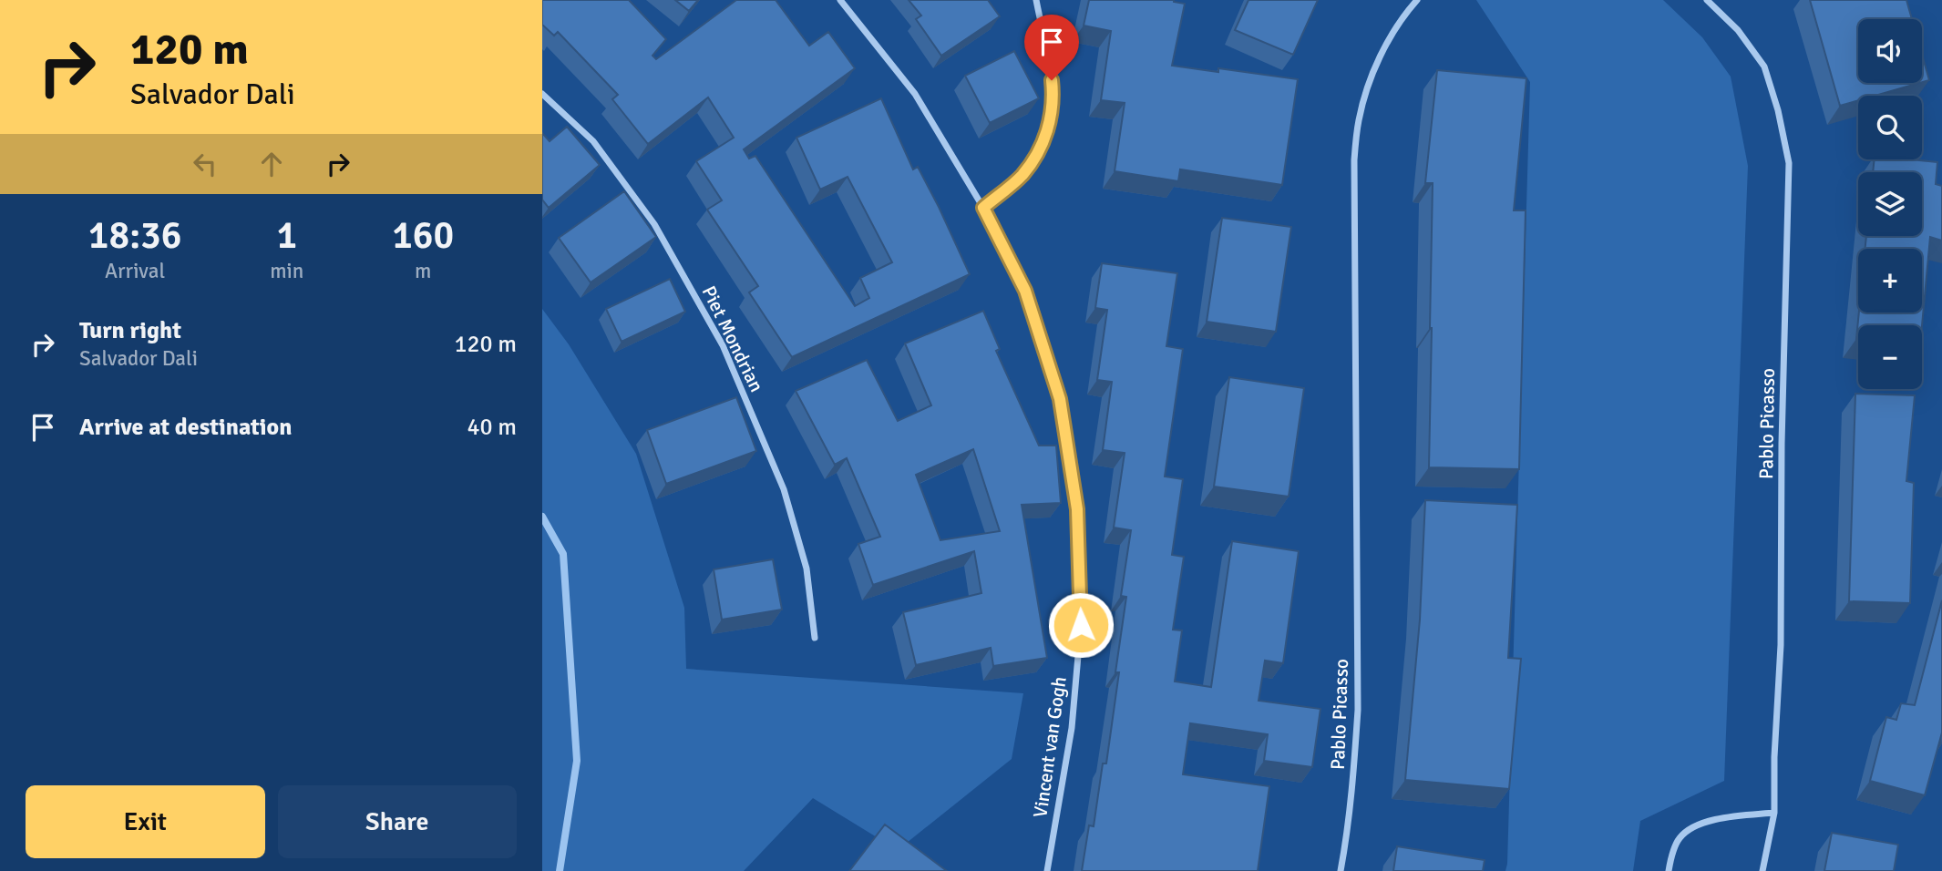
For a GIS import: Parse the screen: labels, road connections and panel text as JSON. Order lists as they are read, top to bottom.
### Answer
{
  "streets": {
    "street": ["Piet Mondrian", "Pablo Picasso", "Vincent van Gogh"]
  },
  "page": {
    "turn": ["120 m", "Salvador Dali"],
    "map_buttons": ["+", "−"],
    "eta": [
      "18:36",
      "Arrival",
      "1",
      "min",
      "160",
      "m"
    ],
    "list": [
      {
        "name": "Turn right",
        "note": "Salvador Dali",
        "value": "120 m"
      },
      {
        "name": "Arrive at destination",
        "value": "40 m"
      }
    ],
    "buttons": ["Exit", "Share"]
  }
}
